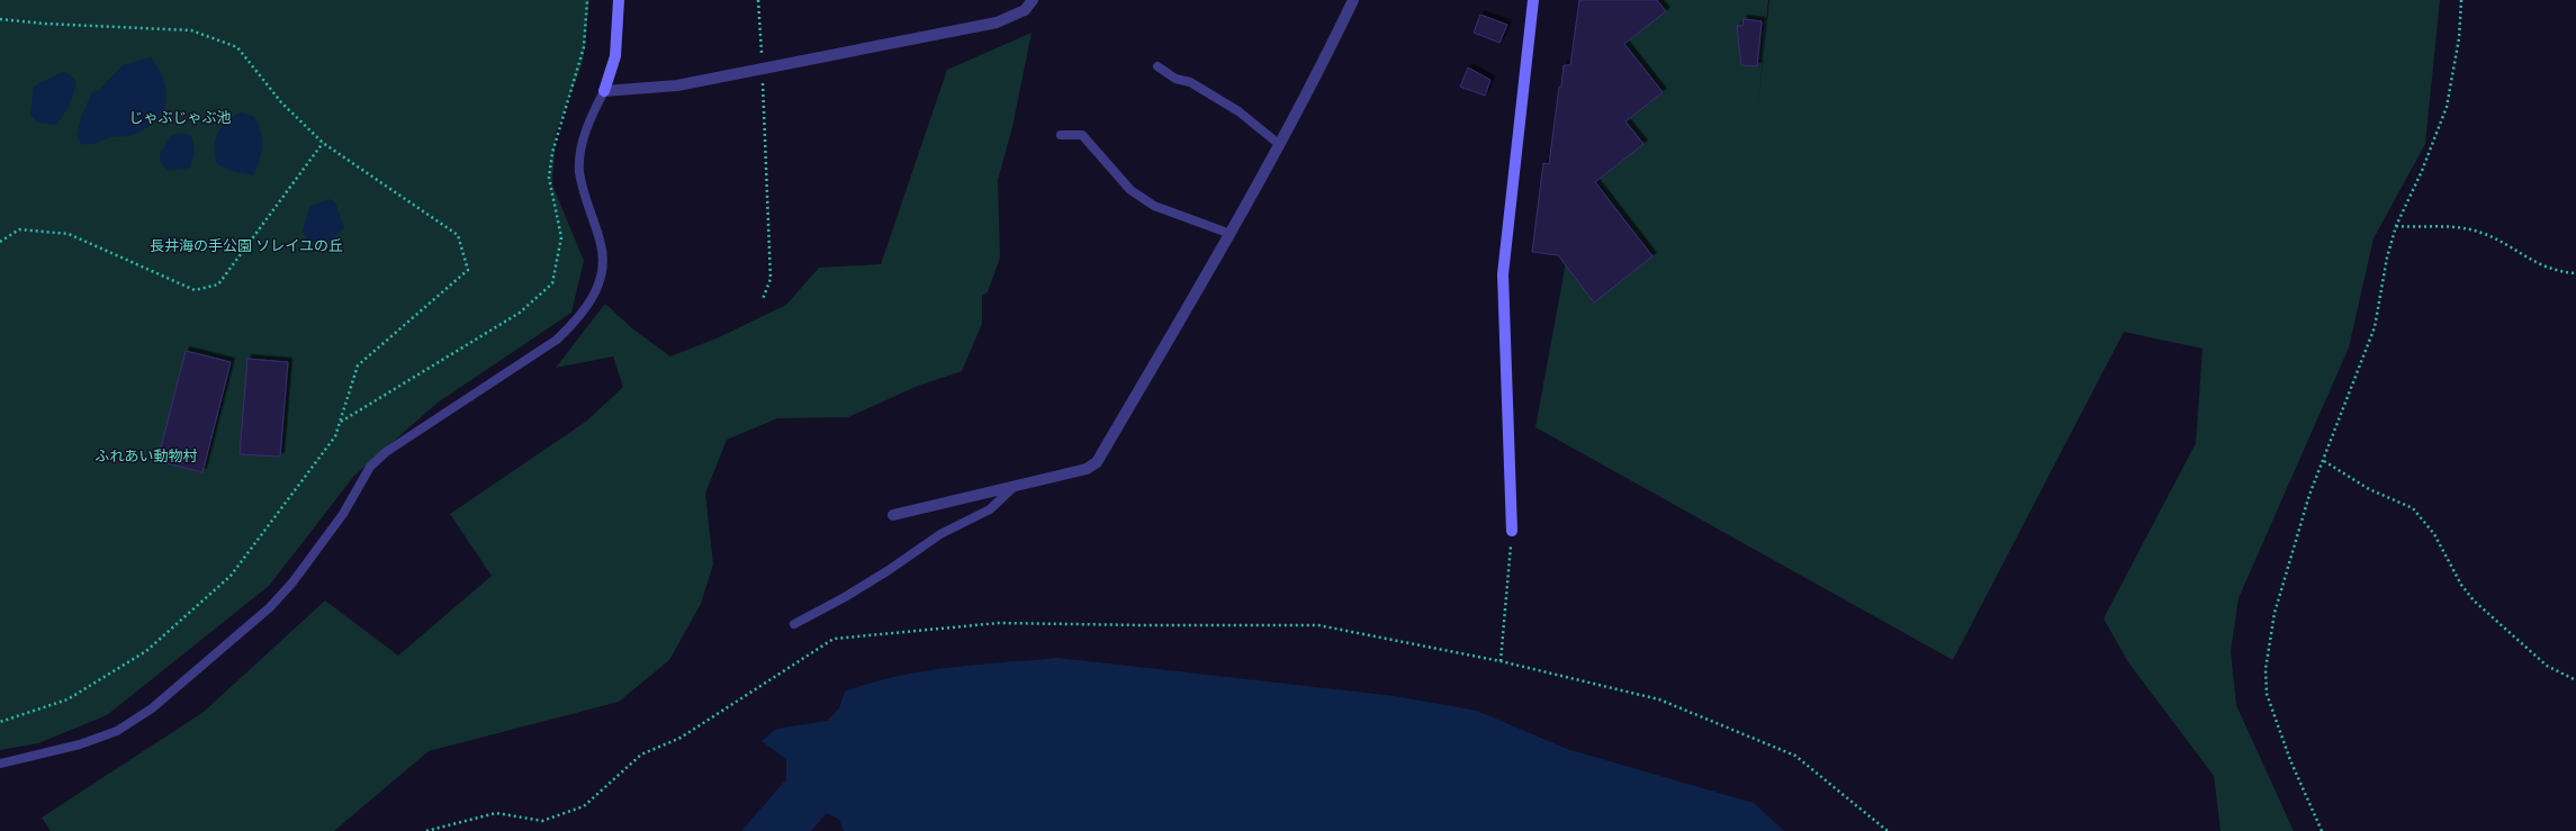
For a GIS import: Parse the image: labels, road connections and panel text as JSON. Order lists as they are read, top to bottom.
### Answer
{
  "parks": ["じゃぶじゃぶ池", "長井海の手公園 ソレイユの丘", "ふれあい動物村"]
}
